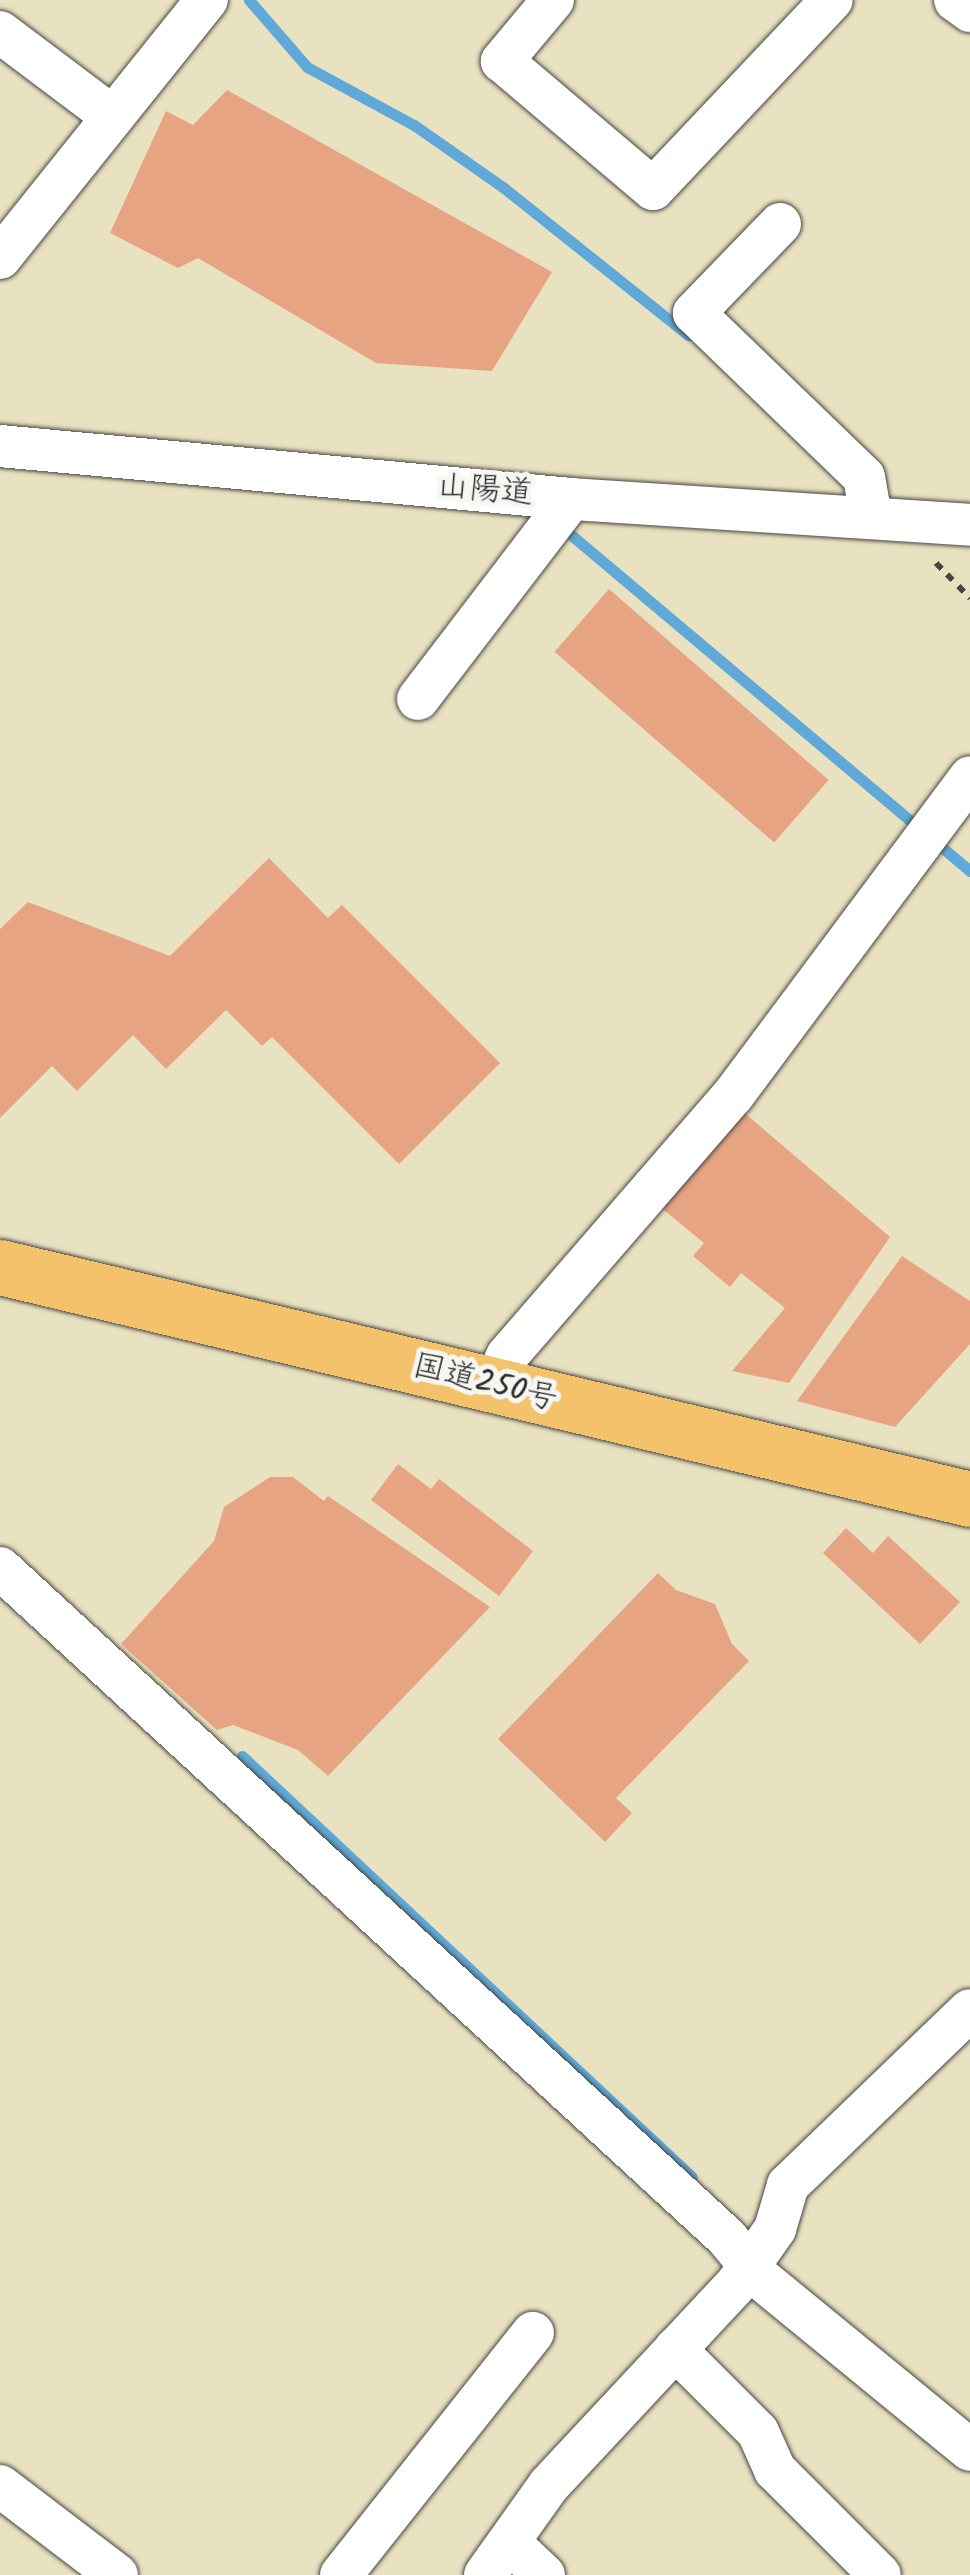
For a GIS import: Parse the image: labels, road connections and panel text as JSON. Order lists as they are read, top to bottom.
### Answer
{
  "streets": {
    "highway": ["国道250号"],
    "street": ["山陽道"]
  }
}
